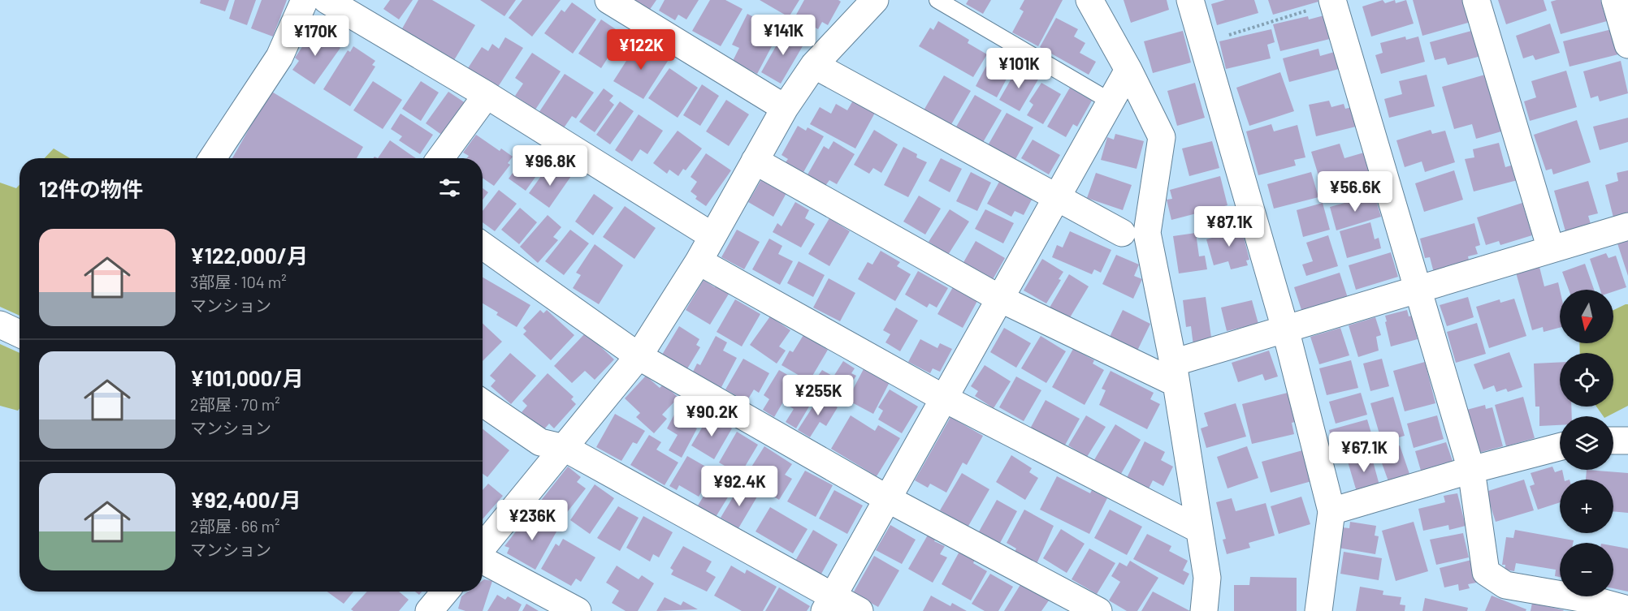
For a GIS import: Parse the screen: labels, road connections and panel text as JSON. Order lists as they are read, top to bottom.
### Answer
{
  "north": "bottom",
  "page": {
    "price": [
      "¥141K",
      "¥170K",
      "¥122K",
      "¥101K",
      "¥96.8K",
      "¥56.6K",
      "¥87.1K",
      "¥255K",
      "¥90.2K",
      "¥67.1K",
      "¥92.4K",
      "¥236K"
    ],
    "heading": "12件の物件",
    "list": [
      {
        "name": "¥122,000/月",
        "note": "3部屋 · 104 m² · マンション"
      },
      {
        "name": "¥101,000/月",
        "note": "2部屋 · 70 m² · マンション"
      },
      {
        "name": "¥92,400/月",
        "note": "2部屋 · 66 m² · マンション"
      }
    ],
    "map_buttons": ["+", "−"]
  }
}
